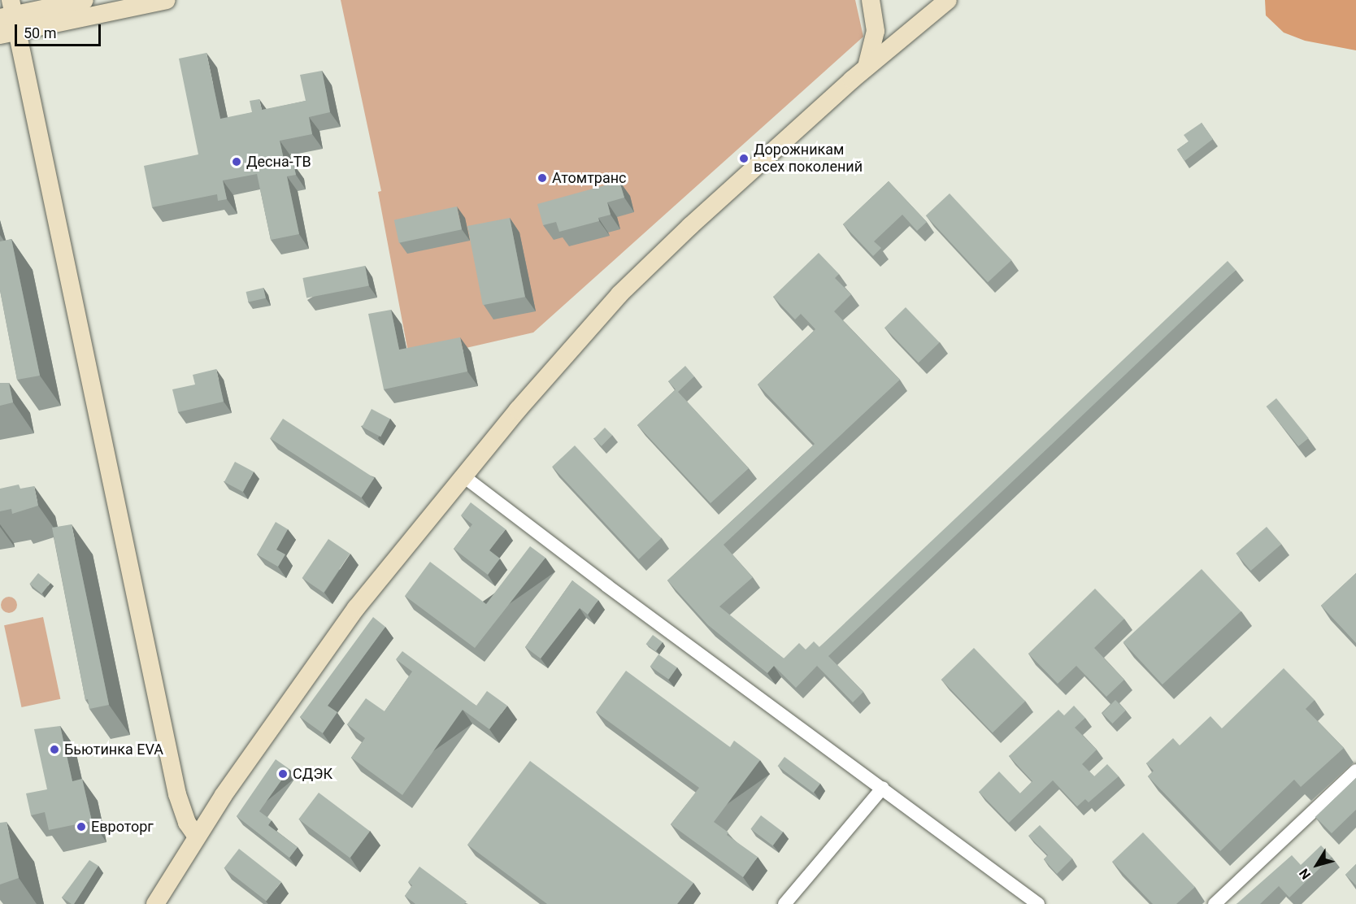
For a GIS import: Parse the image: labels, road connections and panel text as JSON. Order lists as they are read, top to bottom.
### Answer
{
  "places": [
    "Дорожникам всех поколений",
    "Десна-ТВ",
    "Атомтранс",
    "Бьютинка EVA",
    "СДЭК",
    "Евроторг"
  ],
  "scale_bar": "50 m",
  "north": "bottom left"
}
